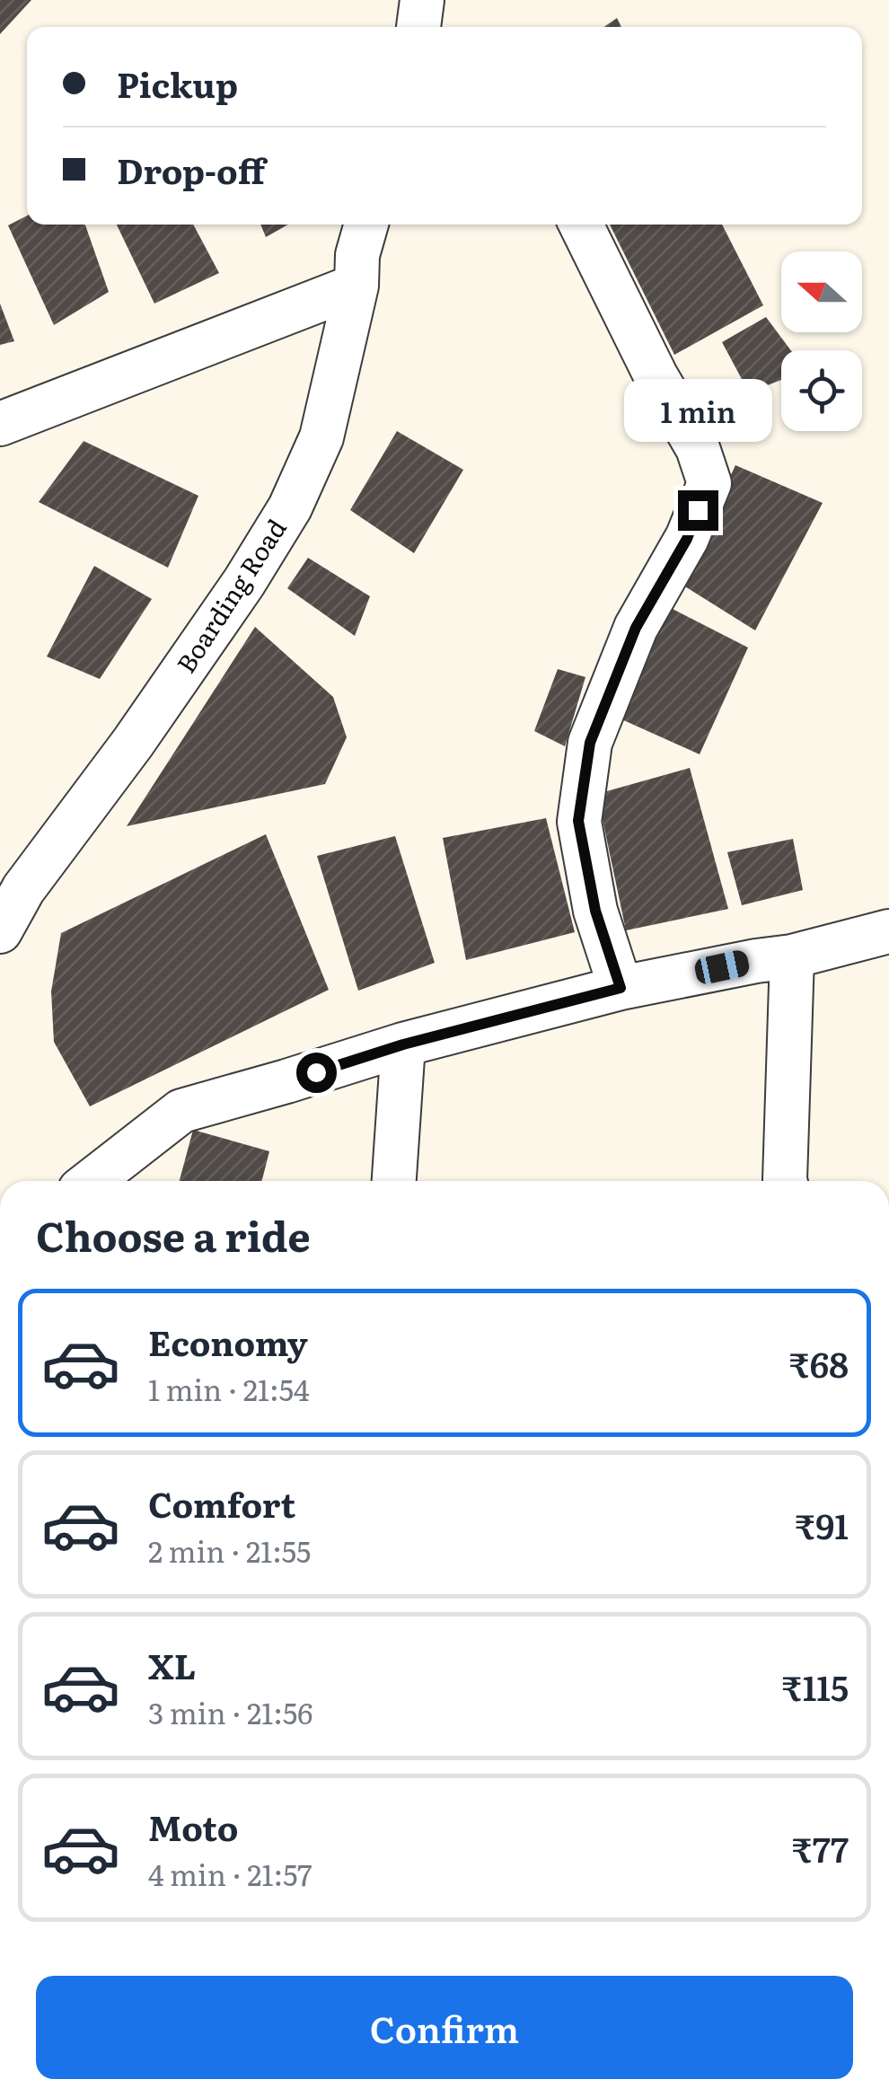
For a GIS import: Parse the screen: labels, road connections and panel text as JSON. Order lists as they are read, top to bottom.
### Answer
{
  "streets": {
    "street": ["Boarding Road"]
  },
  "north": "left",
  "page": {
    "banner": ["Pickup", "Drop-off"],
    "bubble": "1 min",
    "heading": "Choose a ride",
    "list": [
      {
        "name": "Economy",
        "note": "1 min · 21:54",
        "value": "₹68"
      },
      {
        "name": "Comfort",
        "note": "2 min · 21:55",
        "value": "₹91"
      },
      {
        "name": "XL",
        "note": "3 min · 21:56",
        "value": "₹115"
      },
      {
        "name": "Moto",
        "note": "4 min · 21:57",
        "value": "₹77"
      }
    ],
    "buttons": "Confirm"
  }
}
